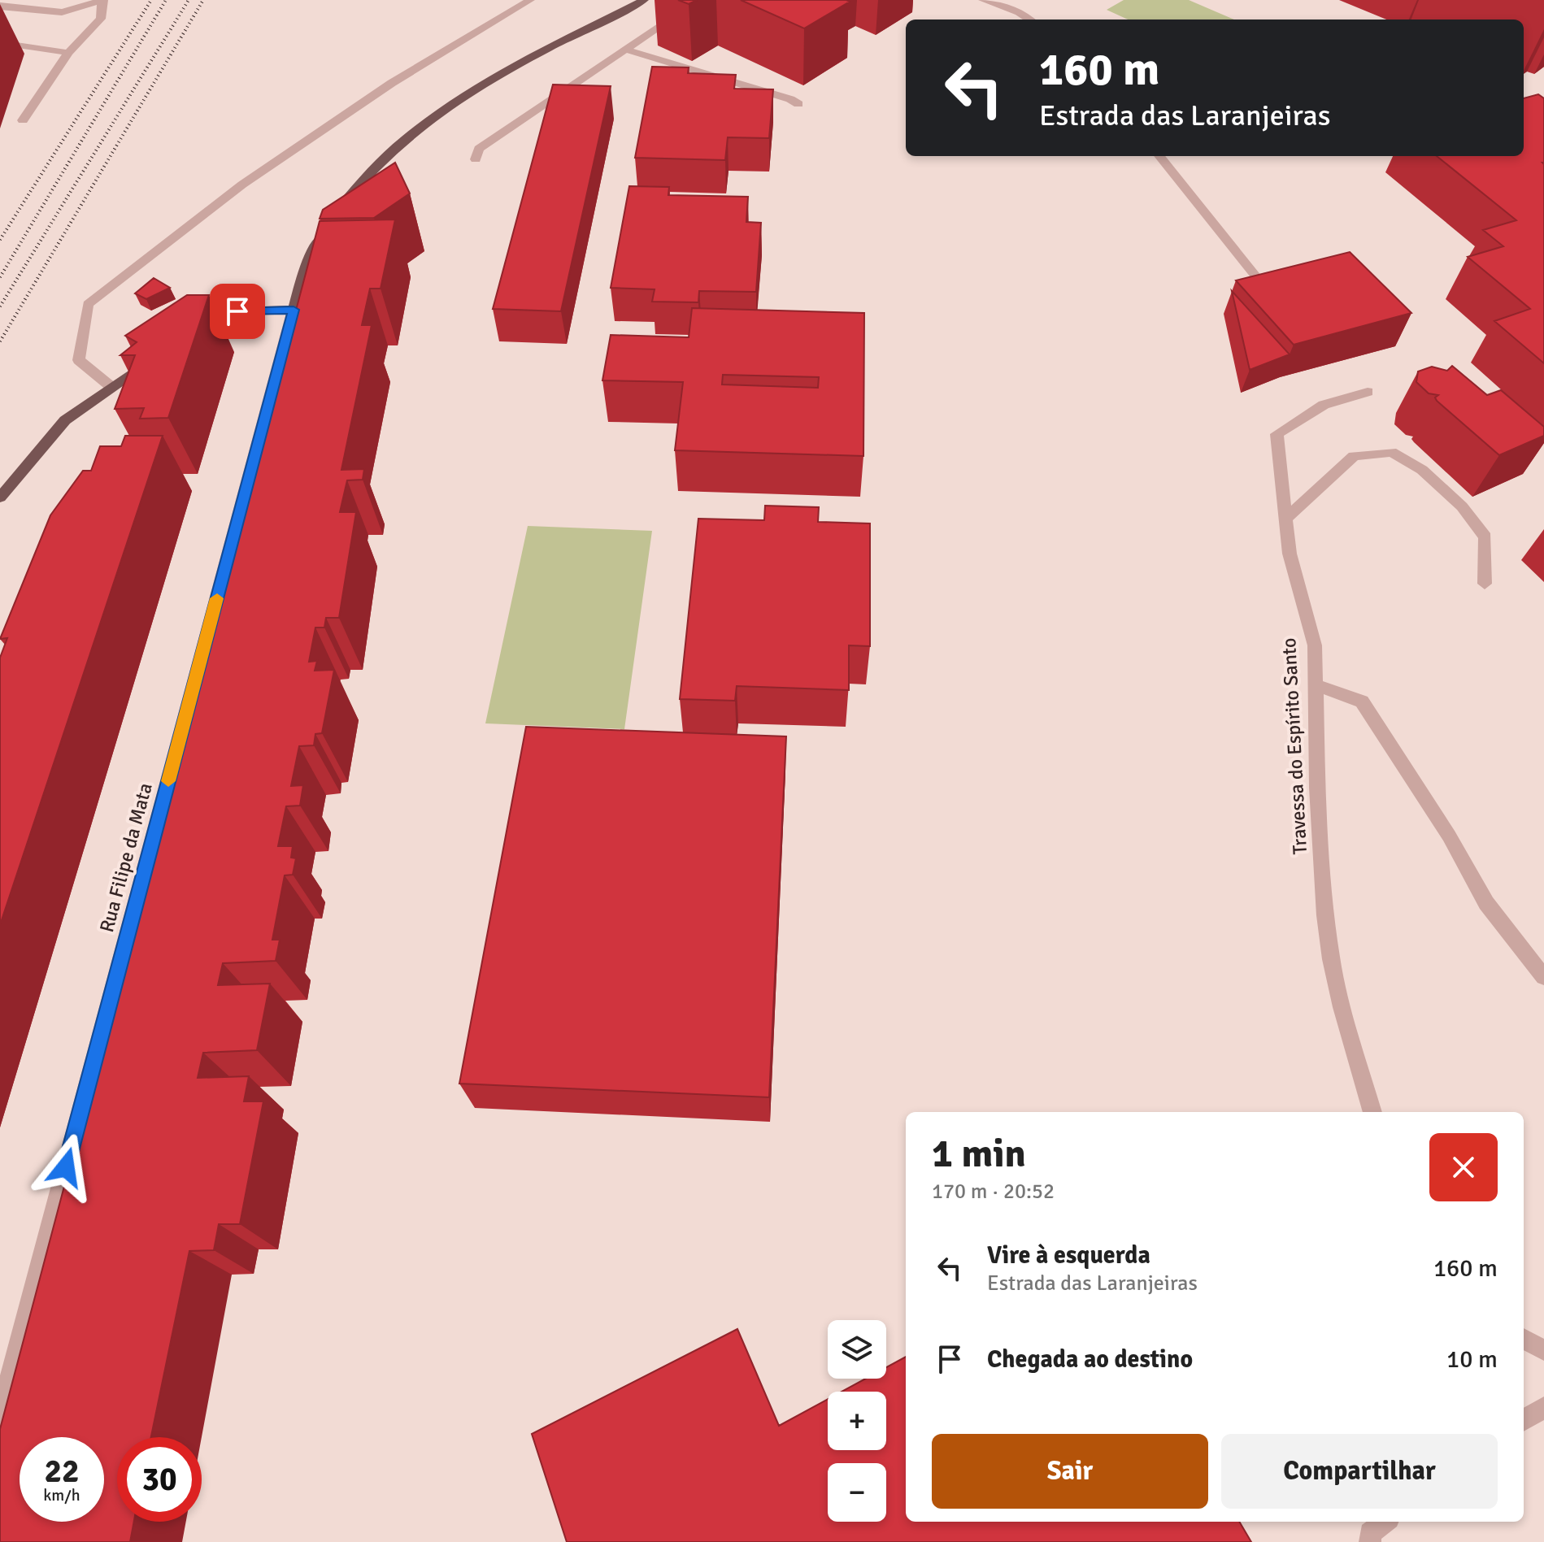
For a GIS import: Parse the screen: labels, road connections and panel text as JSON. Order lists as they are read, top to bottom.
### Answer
{
  "streets": {
    "street": ["Travessa do Espírito Santo", "Rua Filipe da Mata"]
  },
  "page": {
    "turn": ["160 m", "Estrada das Laranjeiras"],
    "heading": ["1 min", "170 m · 20:52"],
    "list": [
      {
        "name": "Vire à esquerda",
        "note": "Estrada das Laranjeiras",
        "value": "160 m"
      },
      {
        "name": "Chegada ao destino",
        "value": "10 m"
      }
    ],
    "map_buttons": ["+", "−"],
    "buttons": ["Sair", "Compartilhar"],
    "speed": "22 km/h",
    "limit": "30"
  }
}
